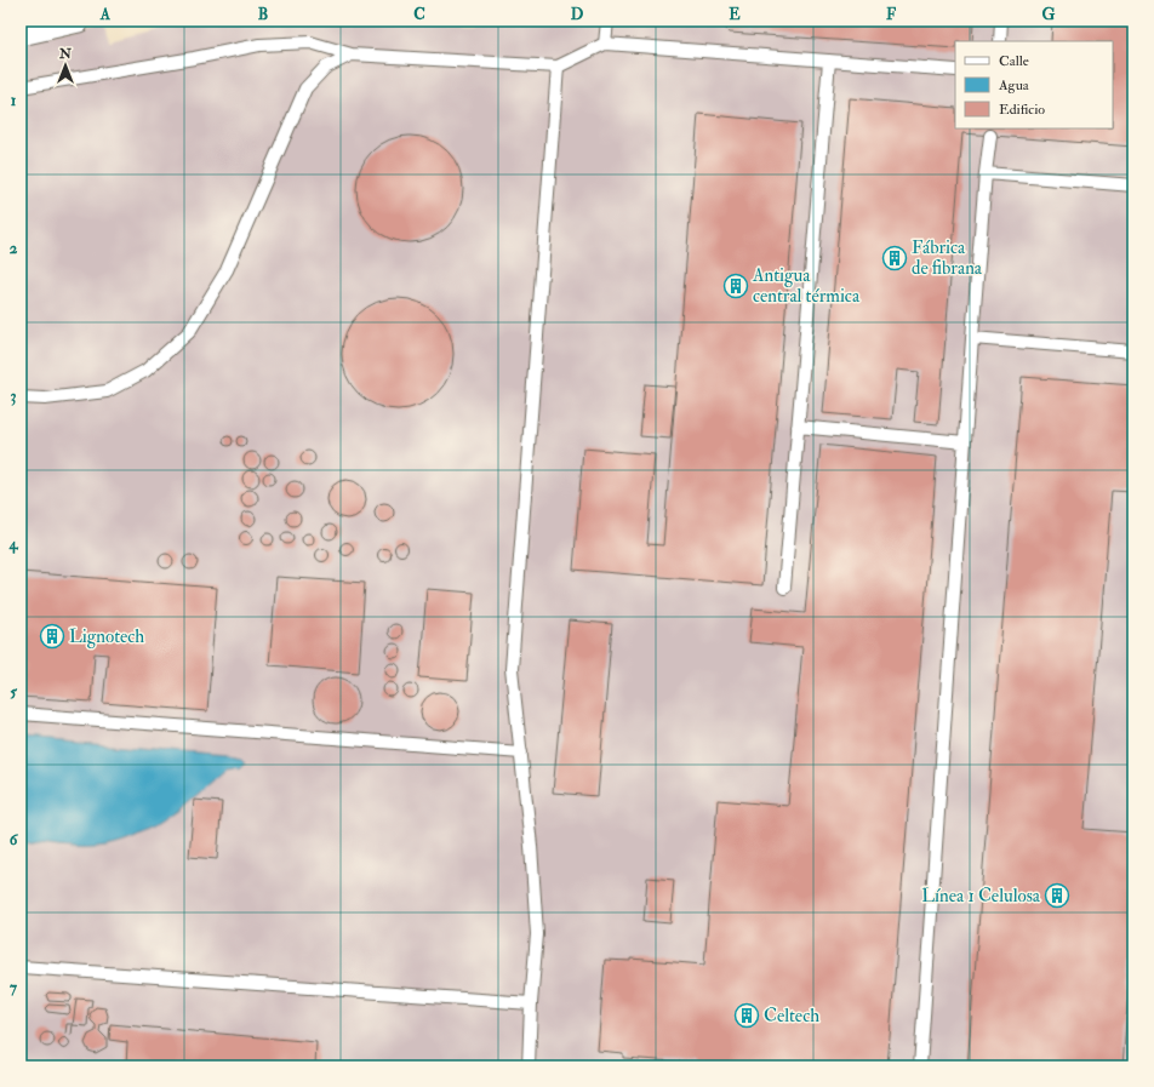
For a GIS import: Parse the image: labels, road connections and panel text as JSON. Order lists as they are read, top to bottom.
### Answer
{
  "places": {
    "building": [
      "Fábrica de fibrana",
      "Antigua central térmica",
      "Lignotech",
      "Línea 1 Celulosa",
      "Celtech"
    ]
  },
  "legend": ["Calle", "Agua", "Edificio"],
  "north": "top",
  "grid": {
    "columns": [
      "A",
      "B",
      "C",
      "D",
      "E",
      "F",
      "G"
    ],
    "rows": [
      "1",
      "2",
      "3",
      "4",
      "5",
      "6",
      "7"
    ]
  }
}
